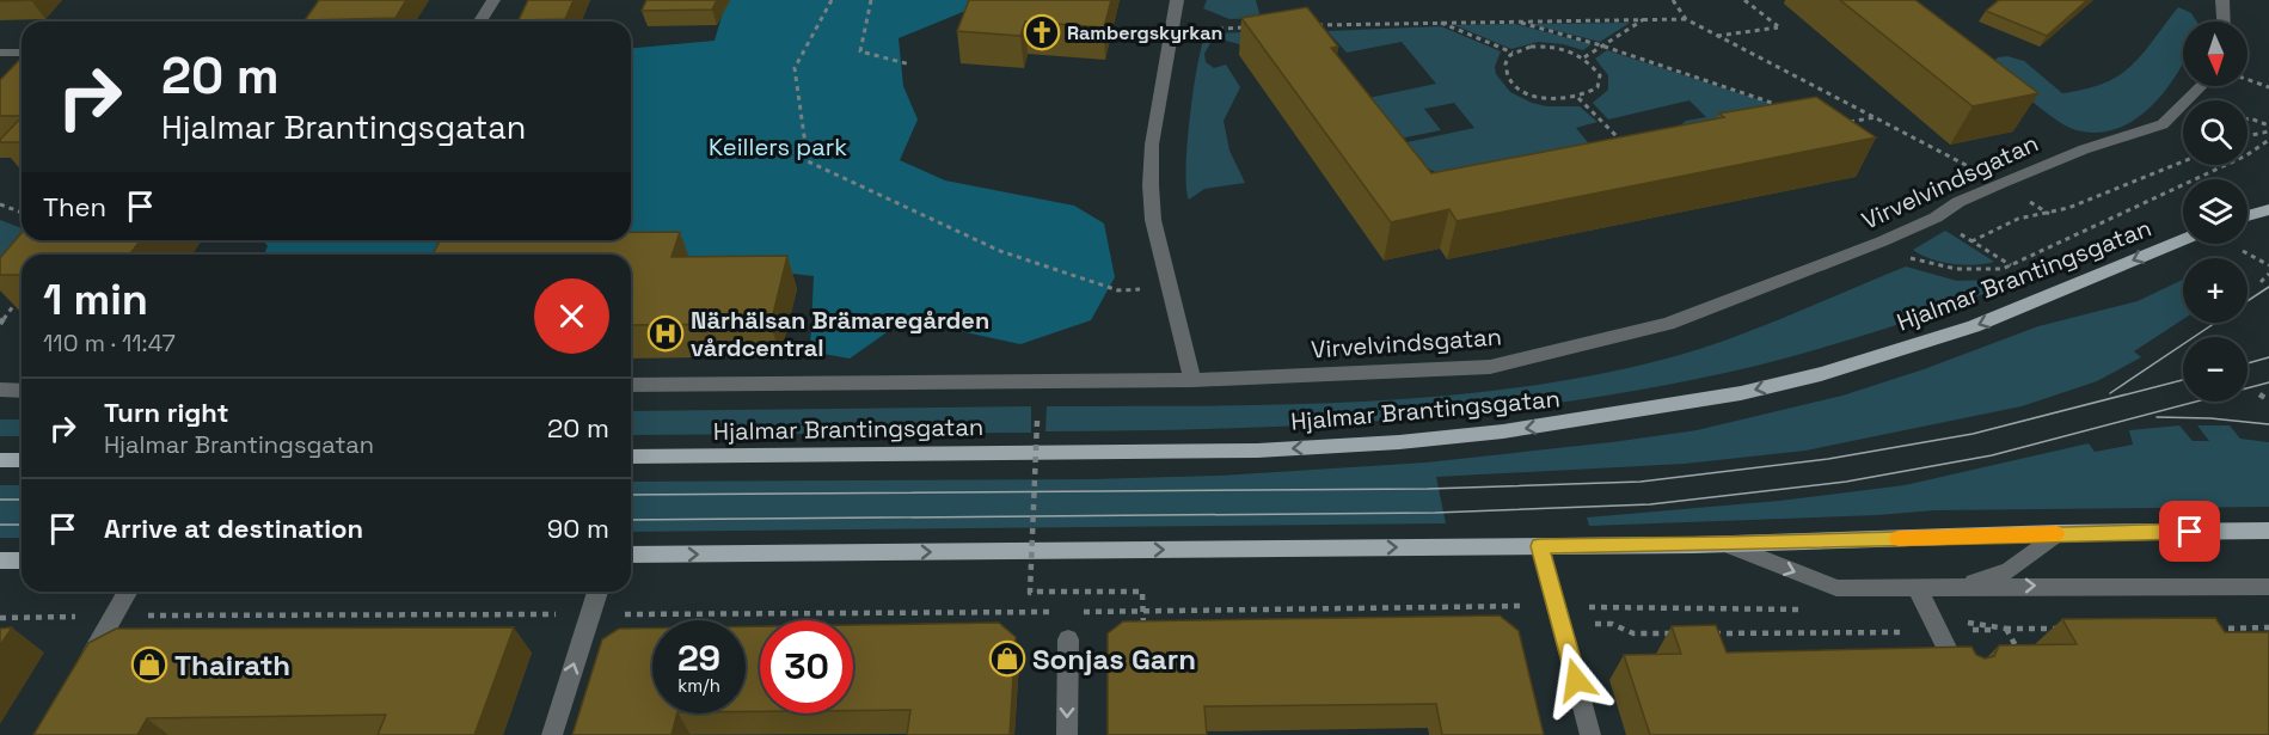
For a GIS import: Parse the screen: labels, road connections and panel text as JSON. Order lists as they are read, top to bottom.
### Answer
{
  "streets": {
    "main road": ["Hjalmar Brantingsgatan"],
    "street": ["Virvelvindsgatan"]
  },
  "parks": ["Keillers park"],
  "places": {
    "church": ["Rambergskyrkan"],
    "hospital": ["Närhälsan Brämaregården vårdcentral"],
    "shop": ["Sonjas Garn", "Thairath"]
  },
  "north": "bottom",
  "page": {
    "map_buttons": ["+", "−"],
    "turn": ["20 m", "Hjalmar Brantingsgatan"],
    "then": "Then",
    "heading": ["1 min", "110 m · 11:47"],
    "list": [
      {
        "name": "Turn right",
        "note": "Hjalmar Brantingsgatan",
        "value": "20 m"
      },
      {
        "name": "Arrive at destination",
        "value": "90 m"
      }
    ],
    "speed": "29 km/h",
    "limit": "30"
  }
}
